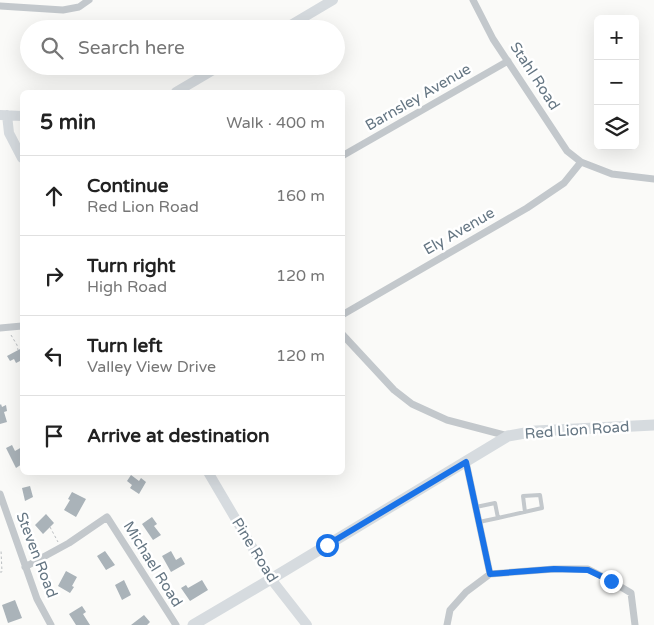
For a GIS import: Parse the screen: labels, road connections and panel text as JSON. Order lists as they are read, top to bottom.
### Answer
{
  "streets": {
    "main road": ["Red Lion Road"],
    "street": [
      "Stahl Road",
      "Barnsley Avenue",
      "Ely Avenue",
      "Pine Road",
      "Steven Road",
      "Michael Road"
    ]
  },
  "crossings": [
    ["Stahl Road", "Barnsley Avenue"],
    ["Stahl Road", "Ely Avenue"],
    ["Red Lion Road", "Pine Road"]
  ],
  "page": {
    "map_buttons": ["+", "−"],
    "search": "Search here",
    "heading": ["5 min", "Walk · 400 m"],
    "list": [
      ["Continue", "Red Lion Road", "160 m"],
      ["Turn right", "High Road", "120 m"],
      ["Turn left", "Valley View Drive", "120 m"],
      "Arrive at destination"
    ]
  }
}
